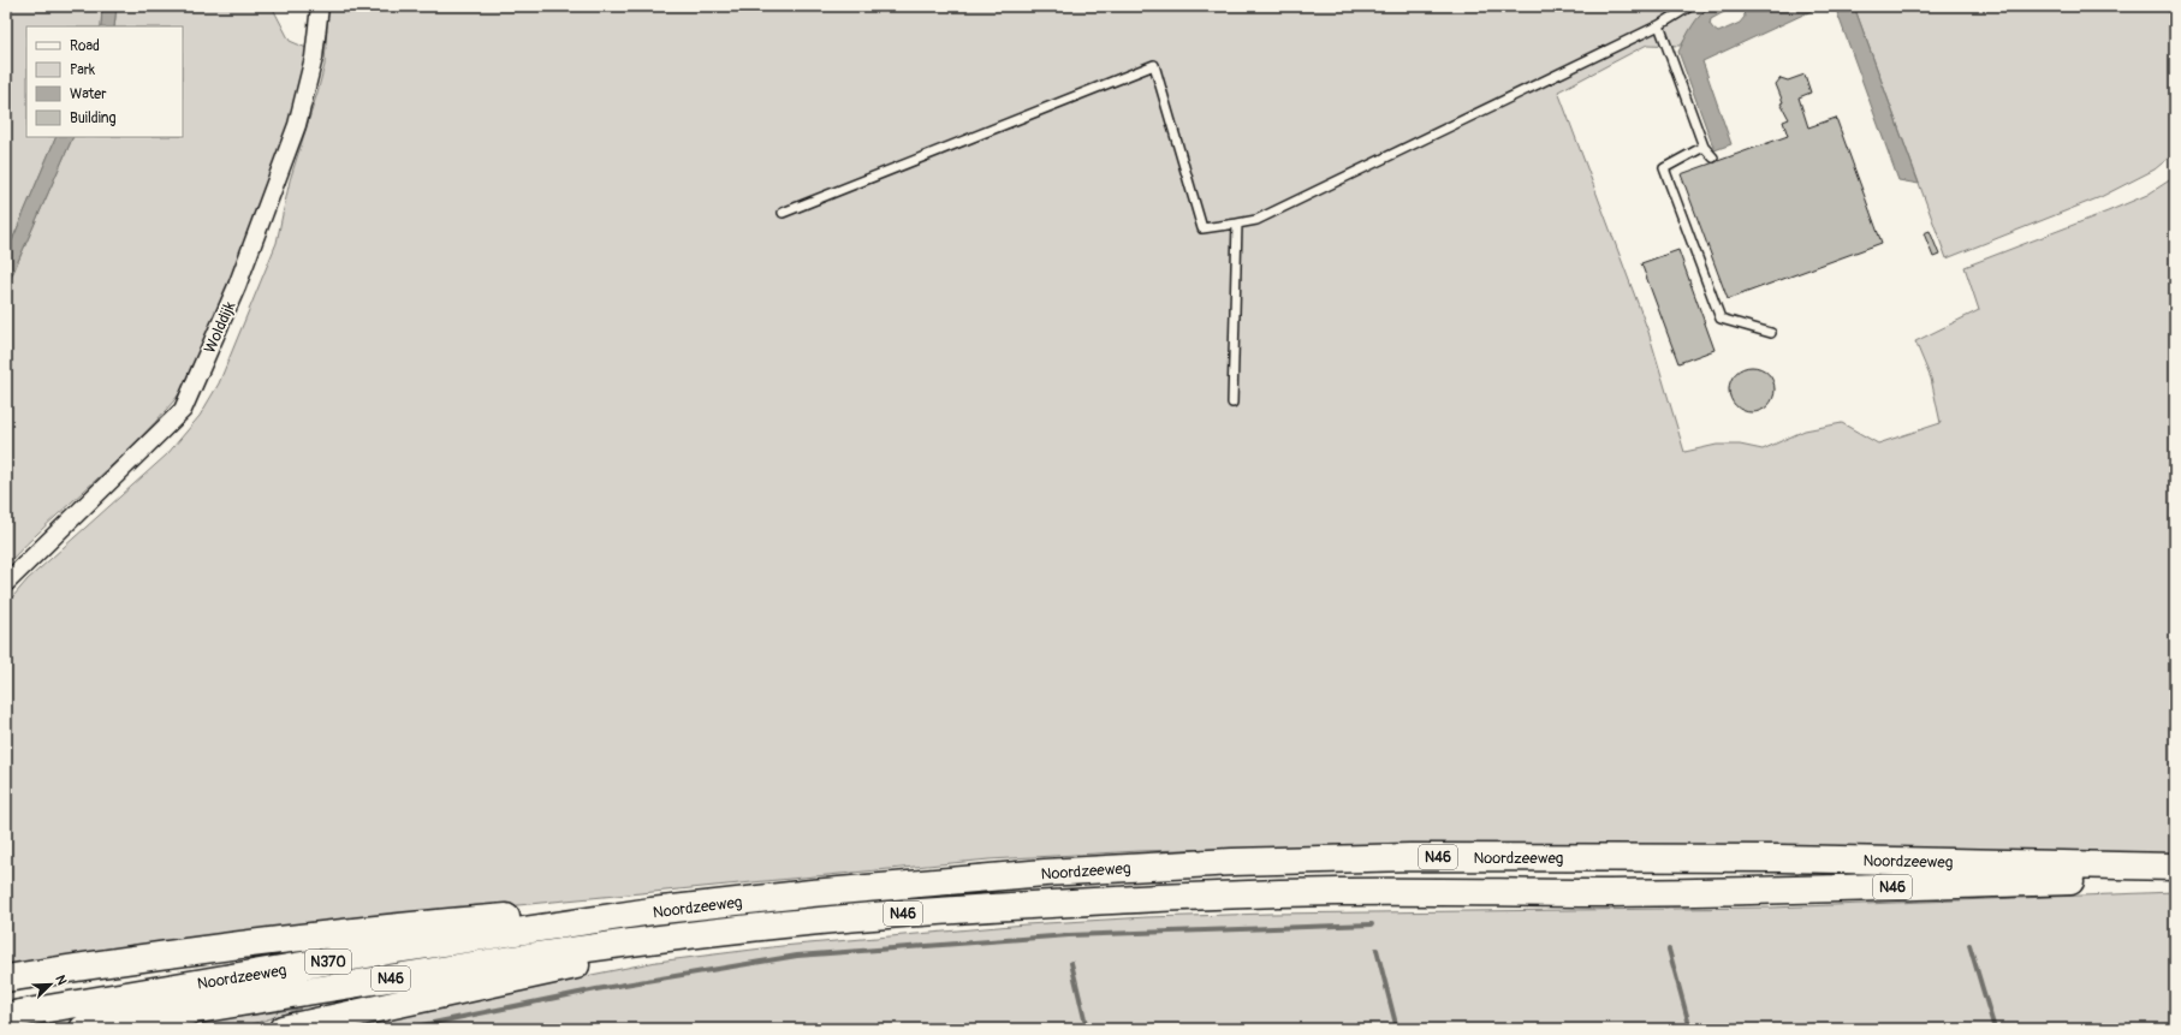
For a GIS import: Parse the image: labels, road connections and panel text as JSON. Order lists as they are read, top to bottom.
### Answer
{
  "streets": {
    "highway": ["N46", "Noordzeeweg", "N370"],
    "street": ["Wolddijk"]
  },
  "crossings": [
    ["N46", "Noordzeeweg"]
  ],
  "legend": [
    "Road",
    "Park",
    "Water",
    "Building"
  ],
  "north": "top right"
}
